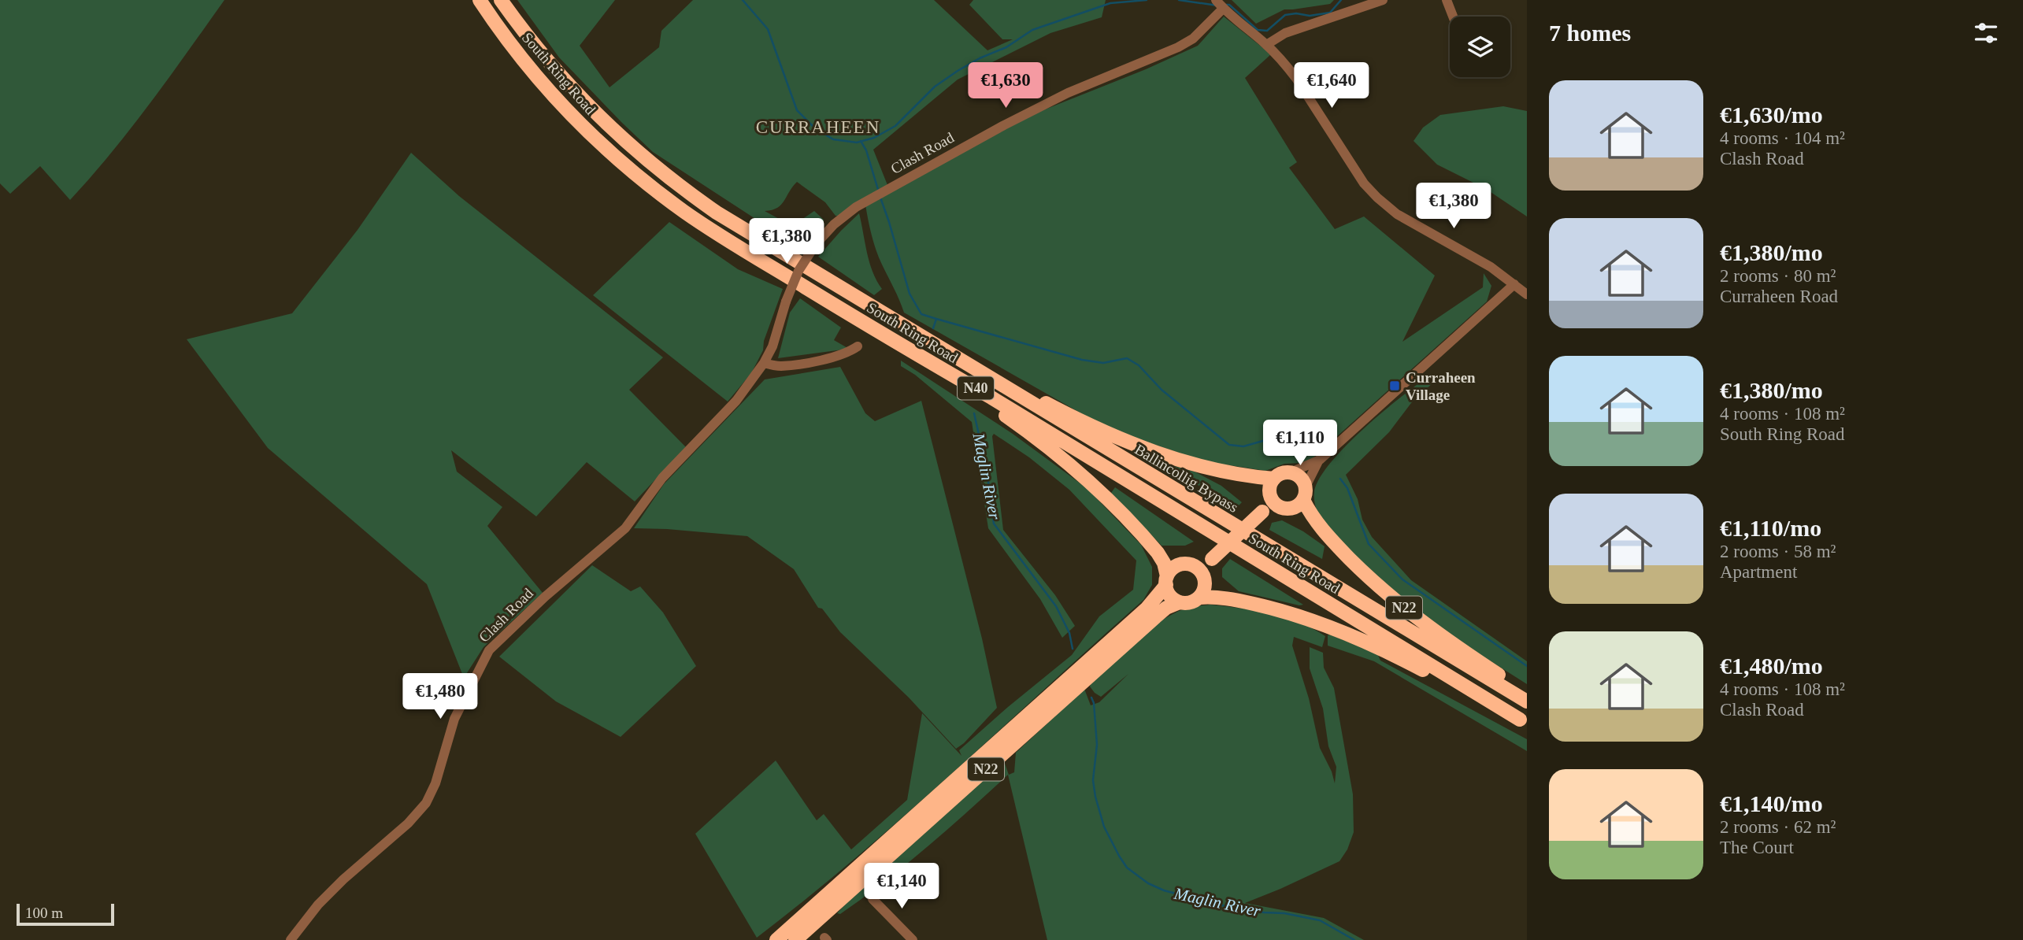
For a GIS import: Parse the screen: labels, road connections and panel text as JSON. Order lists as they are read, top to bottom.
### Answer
{
  "streets": {
    "highway": [
      "South Ring Road",
      "N40",
      "Ballincollig Bypass",
      "N22"
    ],
    "street": ["Clash Road"]
  },
  "crossings": [
    ["South Ring Road", "Ballincollig Bypass"],
    ["South Ring Road", "N22"]
  ],
  "districts": ["CURRAHEEN"],
  "water": ["Maglin River"],
  "places": {
    "transit": ["Curraheen Village"]
  },
  "scale_bar": "100 m",
  "page": {
    "heading": "7 homes",
    "price": [
      "€1,630",
      "€1,640",
      "€1,380",
      "€1,380",
      "€1,110",
      "€1,480",
      "€1,140"
    ],
    "list": [
      {
        "name": "€1,630/mo",
        "note": "4 rooms · 104 m² · Clash Road"
      },
      {
        "name": "€1,380/mo",
        "note": "2 rooms · 80 m² · Curraheen Road"
      },
      {
        "name": "€1,380/mo",
        "note": "4 rooms · 108 m² · South Ring Road"
      },
      {
        "name": "€1,110/mo",
        "note": "2 rooms · 58 m² · Apartment"
      },
      {
        "name": "€1,480/mo",
        "note": "4 rooms · 108 m² · Clash Road"
      },
      {
        "name": "€1,140/mo",
        "note": "2 rooms · 62 m² · The Court"
      }
    ],
    "scale": "100 m"
  }
}
